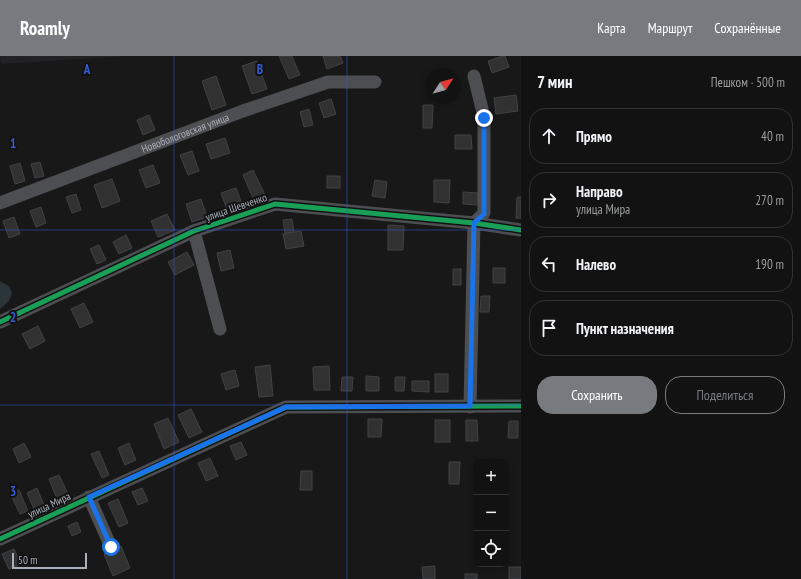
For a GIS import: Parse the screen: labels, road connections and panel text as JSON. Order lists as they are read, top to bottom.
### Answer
{
  "streets": {
    "street": ["Новобологовская улица", "улица Шевченко", "улица Мира"]
  },
  "scale_bar": "50 m",
  "north": "top right",
  "page": {
    "header": "Roamly",
    "nav": ["Карта", "Маршрут", "Сохранённые"],
    "heading": ["7 мин", "Пешком · 500 m"],
    "list": [
      ["Прямо", "40 m"],
      ["Направо", "улица Мира", "270 m"],
      ["Налево", "190 m"],
      "Пункт назначения"
    ],
    "buttons": ["Сохранить", "Поделиться"],
    "map_buttons": ["+", "−"],
    "scale": "50 m"
  },
  "grid": {
    "columns": ["A", "B"],
    "rows": ["1", "2", "3"]
  }
}
